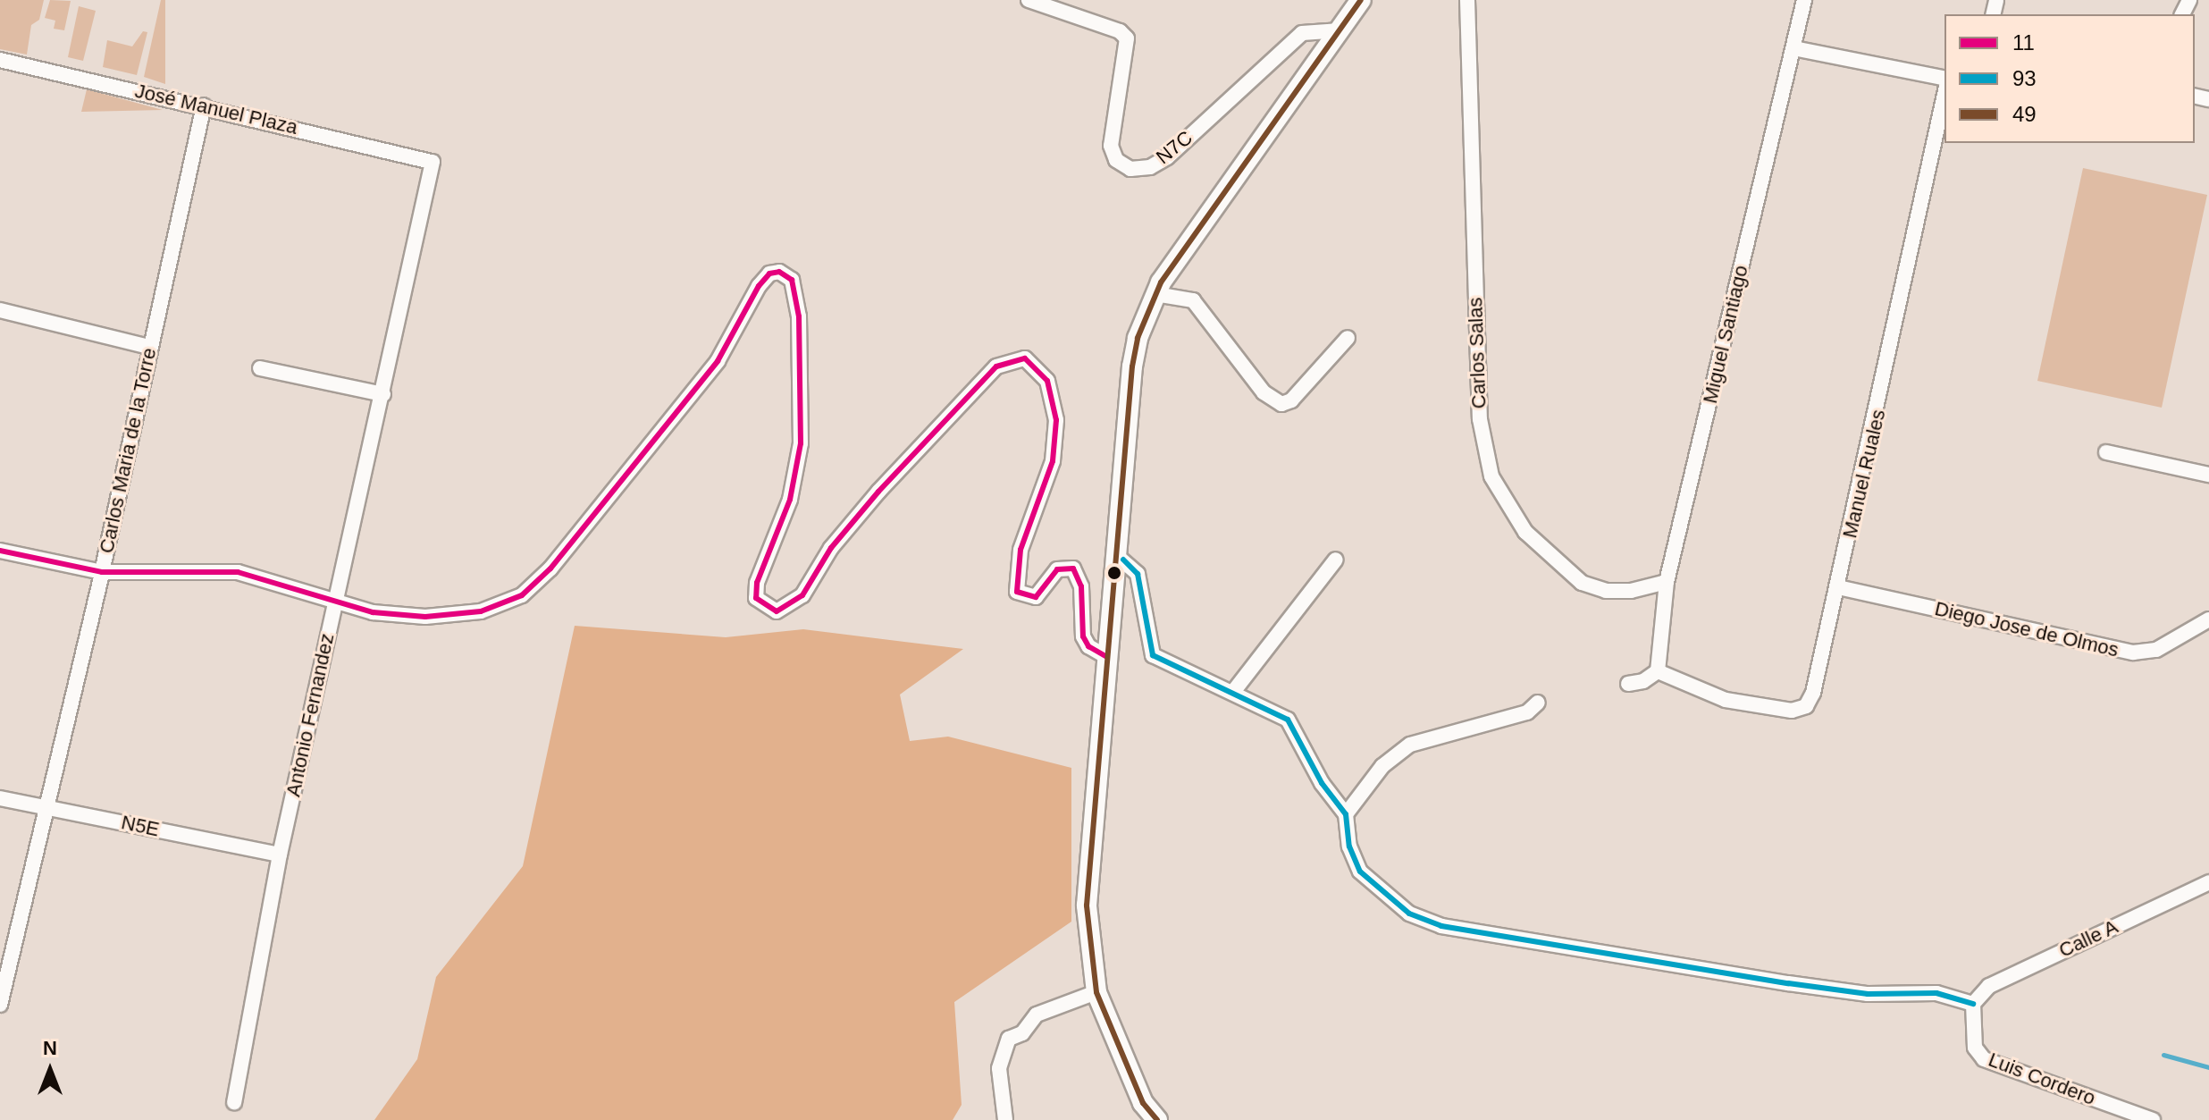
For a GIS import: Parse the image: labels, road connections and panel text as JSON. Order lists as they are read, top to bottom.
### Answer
{
  "streets": {
    "street": [
      "José Manuel Plaza",
      "N7C",
      "Miguel Santiago",
      "Carlos Salas",
      "Carlos Maria de la Torre",
      "Manuel Ruales",
      "Diego Jose de Olmos",
      "Antonio Fernandez",
      "N5E",
      "Calle A",
      "Luis Cordero"
    ]
  },
  "crossings": [
    ["José Manuel Plaza", "Carlos Maria de la Torre"],
    ["José Manuel Plaza", "Antonio Fernandez"],
    ["Miguel Santiago", "Carlos Salas"],
    ["Miguel Santiago", "Manuel Ruales"],
    ["Carlos Maria de la Torre", "N5E"],
    ["Manuel Ruales", "Diego Jose de Olmos"],
    ["Antonio Fernandez", "N5E"],
    ["Calle A", "Luis Cordero"]
  ],
  "lines": ["transit line 49", "transit line 11", "transit line 93"],
  "legend": ["11", "93", "49"],
  "north": "top"
}
